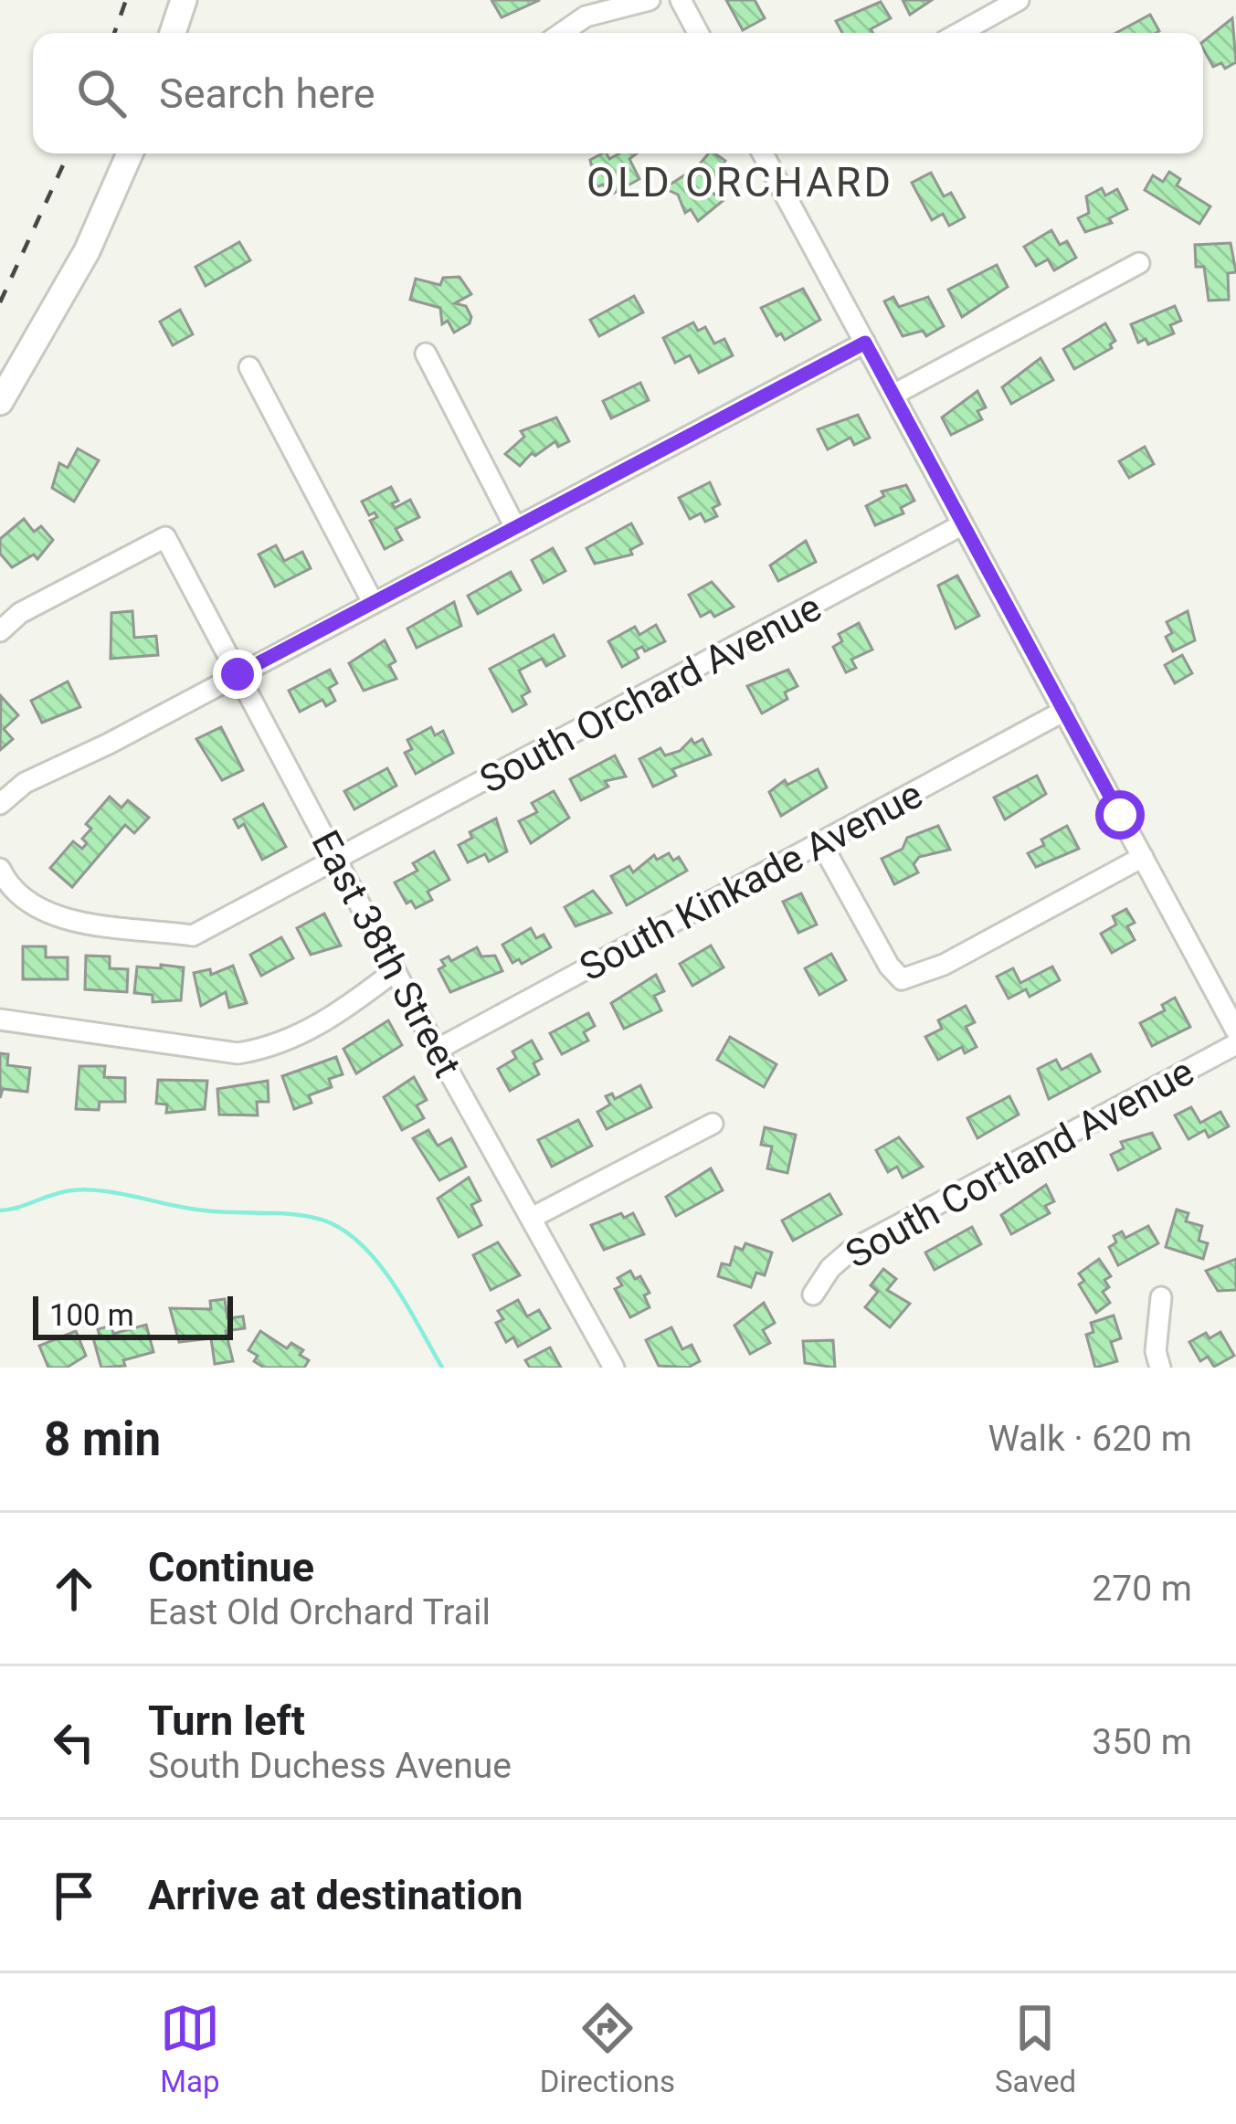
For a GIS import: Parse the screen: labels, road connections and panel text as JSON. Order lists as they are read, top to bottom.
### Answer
{
  "streets": {
    "street": [
      "South Orchard Avenue",
      "South Kinkade Avenue",
      "East 38th Street",
      "South Cortland Avenue"
    ]
  },
  "crossings": [
    ["South Orchard Avenue", "East 38th Street"],
    ["South Kinkade Avenue", "East 38th Street"]
  ],
  "districts": ["OLD ORCHARD"],
  "scale_bar": "100 m",
  "page": {
    "search": "Search here",
    "scale": "100 m",
    "heading": ["8 min", "Walk · 620 m"],
    "list": [
      ["Continue", "East Old Orchard Trail", "270 m"],
      ["Turn left", "South Duchess Avenue", "350 m"],
      "Arrive at destination"
    ],
    "nav": ["Map", "Directions", "Saved"]
  }
}
